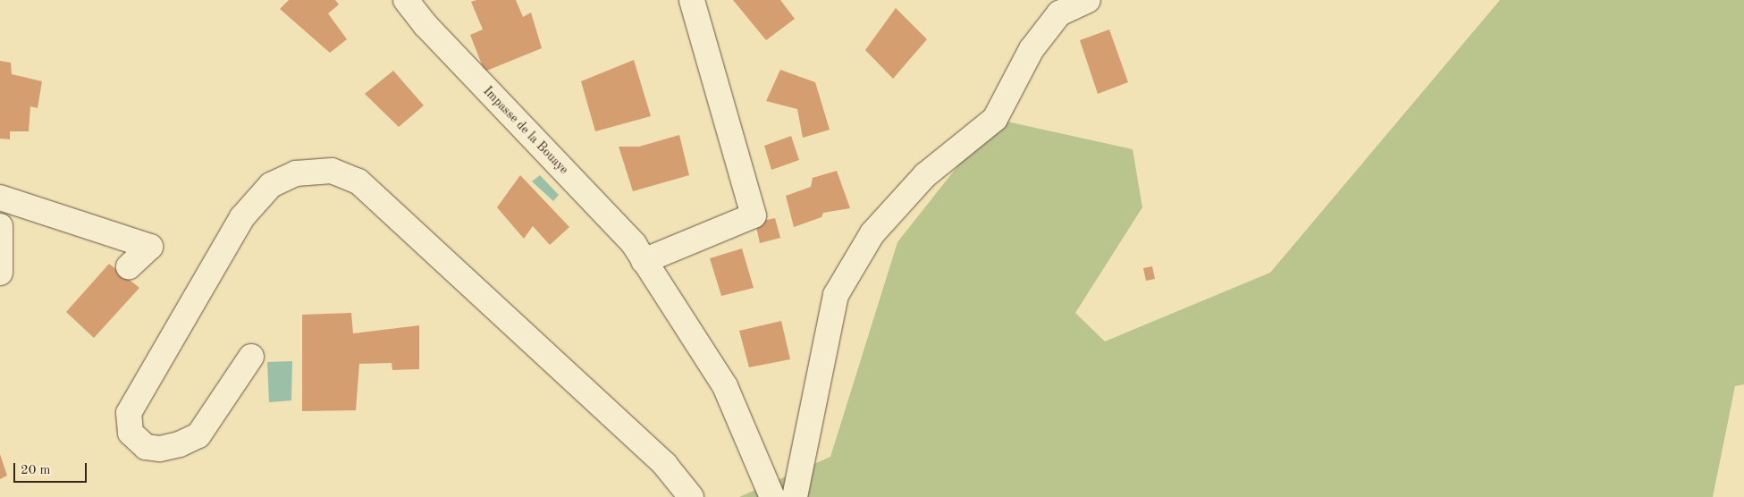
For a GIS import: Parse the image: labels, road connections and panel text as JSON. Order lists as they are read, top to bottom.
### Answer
{
  "streets": {
    "street": ["Impasse de la Bouaye"]
  },
  "scale_bar": "20 m"
}
